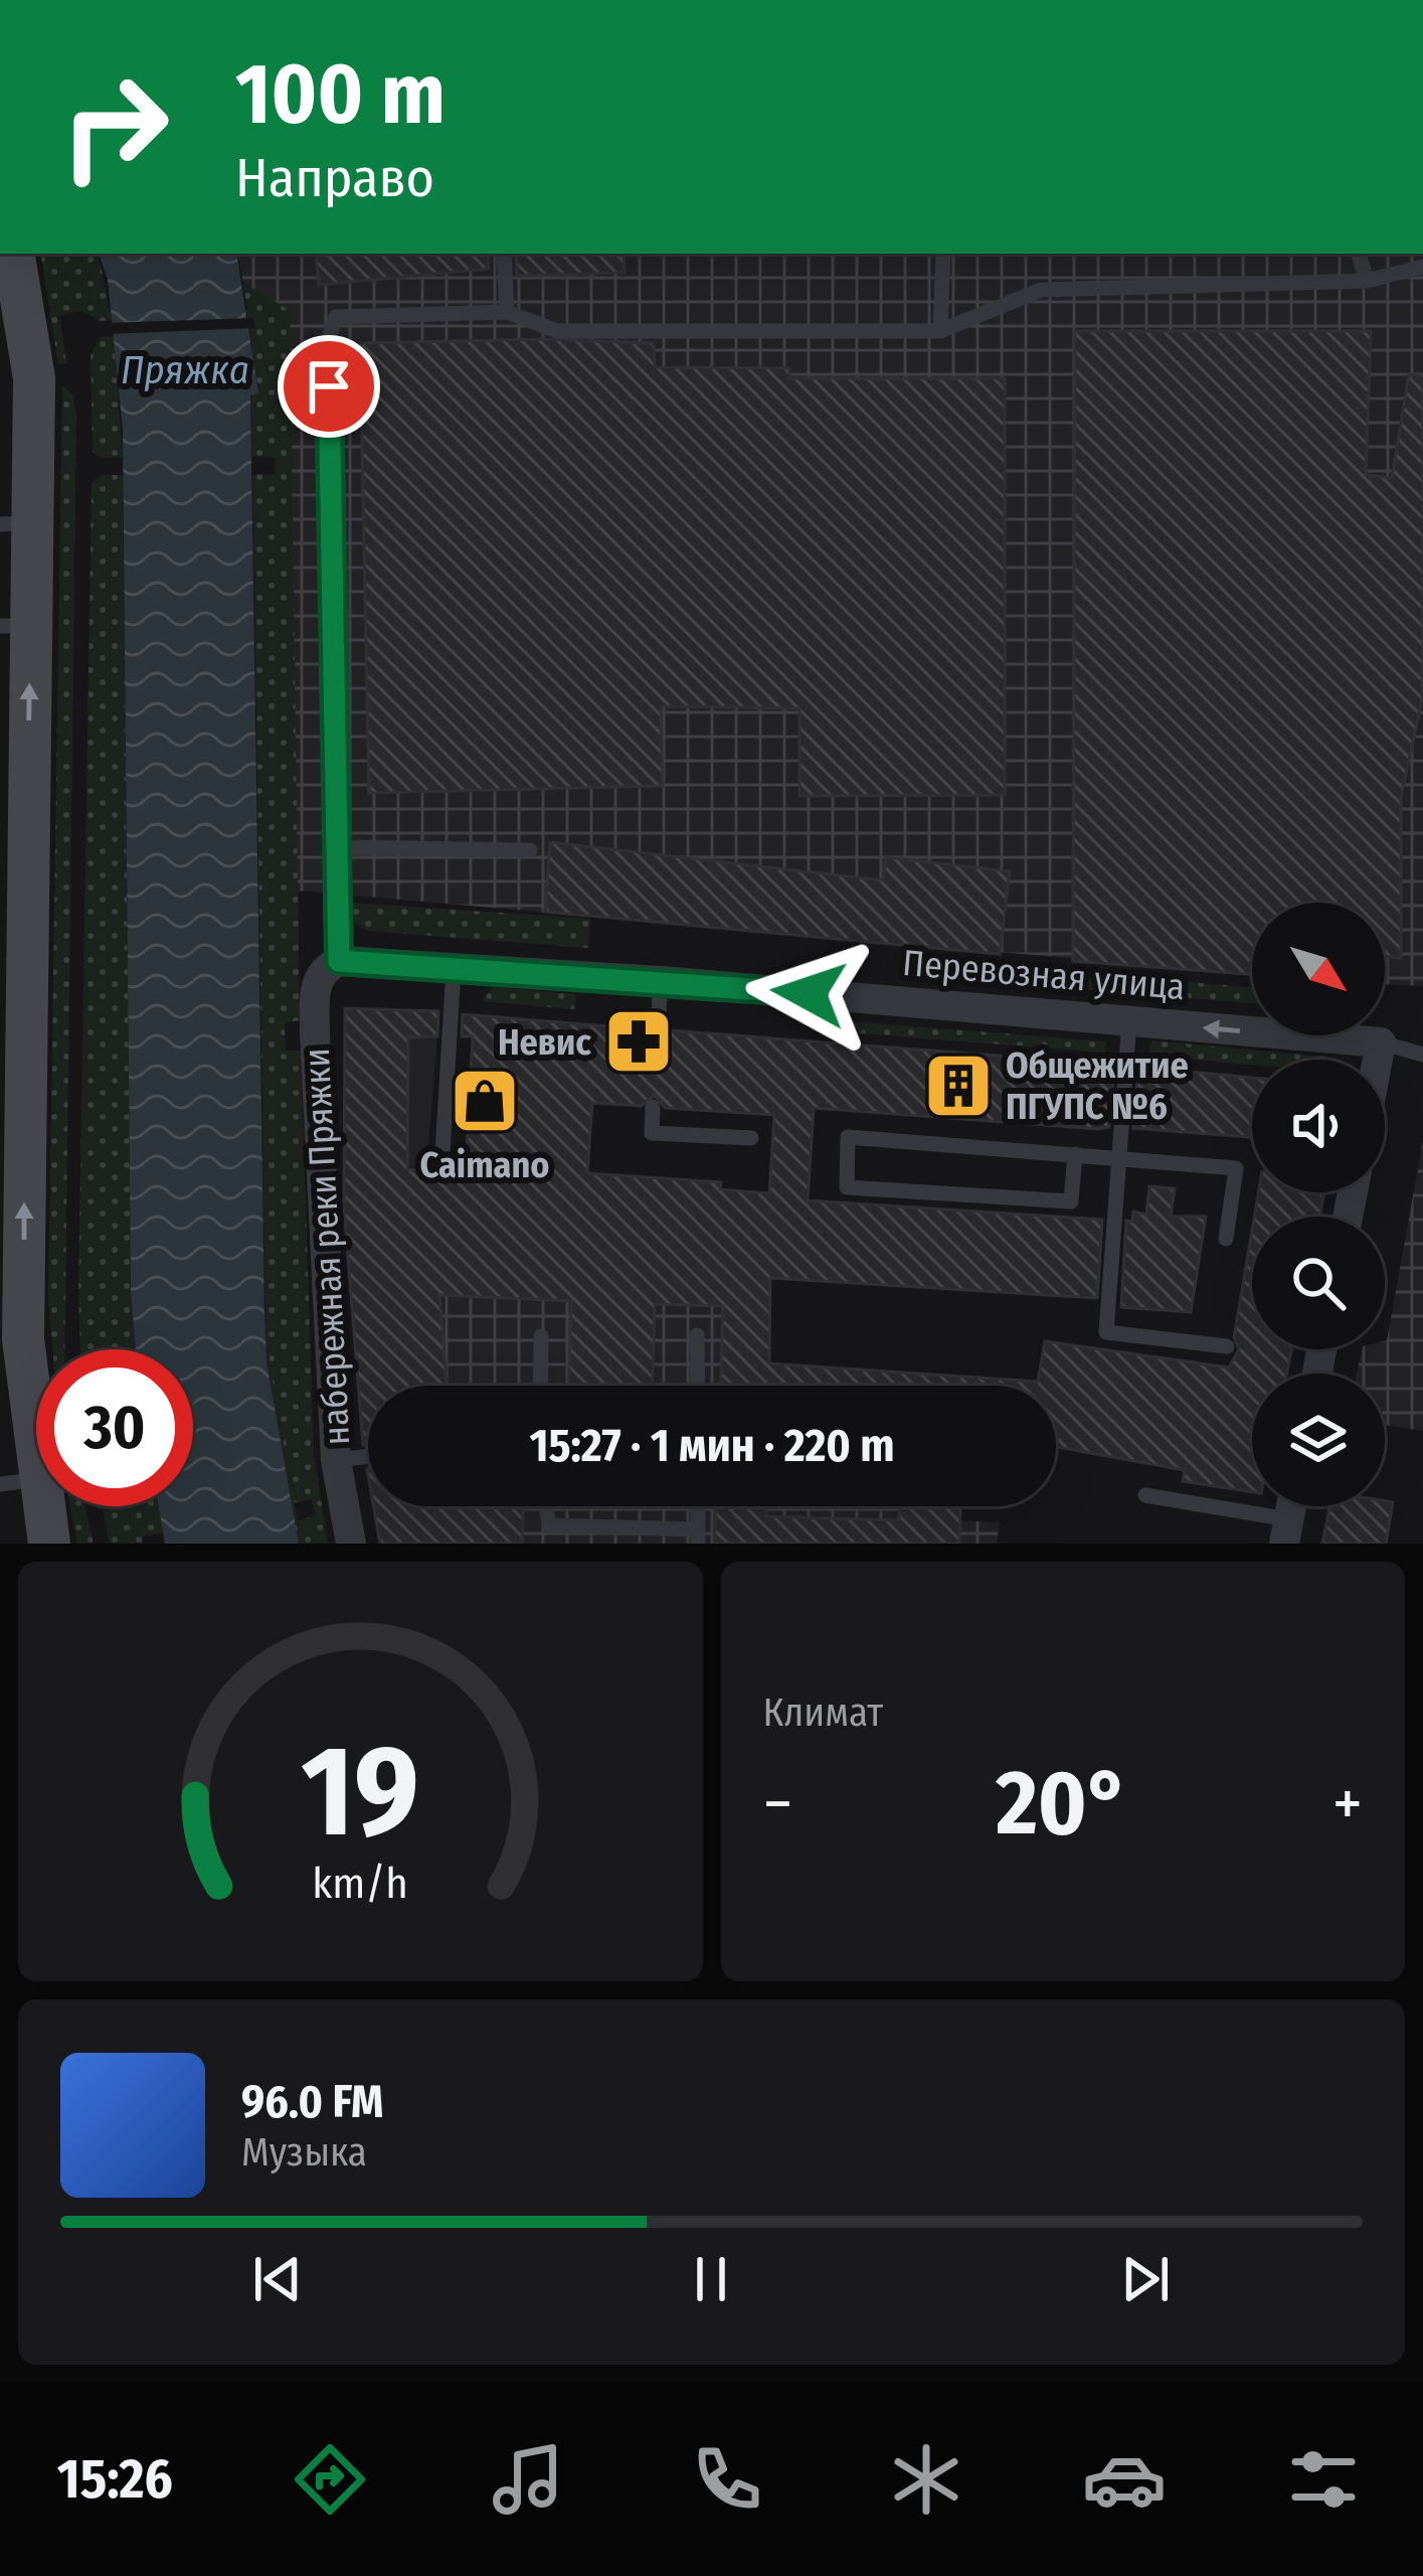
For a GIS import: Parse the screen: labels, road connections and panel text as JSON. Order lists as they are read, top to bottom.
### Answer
{
  "streets": {
    "street": ["Перевозная улица", "набережная реки Пряжки"]
  },
  "crossings": [
    ["Перевозная улица", "набережная реки Пряжки"]
  ],
  "water": ["Пряжка"],
  "places": {
    "pharmacy": ["Невис"],
    "building": ["Общежитие ПГУПС №6"],
    "shop": ["Caimano"]
  },
  "north": "bottom right",
  "page": {
    "turn": ["100 m", "Направо"],
    "limit": "30",
    "trip": "15:27 · 1 мин · 220 m",
    "tile": "Климат",
    "heat": ["−", "20°", "+"],
    "song": ["96.0 FM", "Музыка"],
    "tabs": "15:26",
    "gauge": ["19", "km/h"]
  }
}
